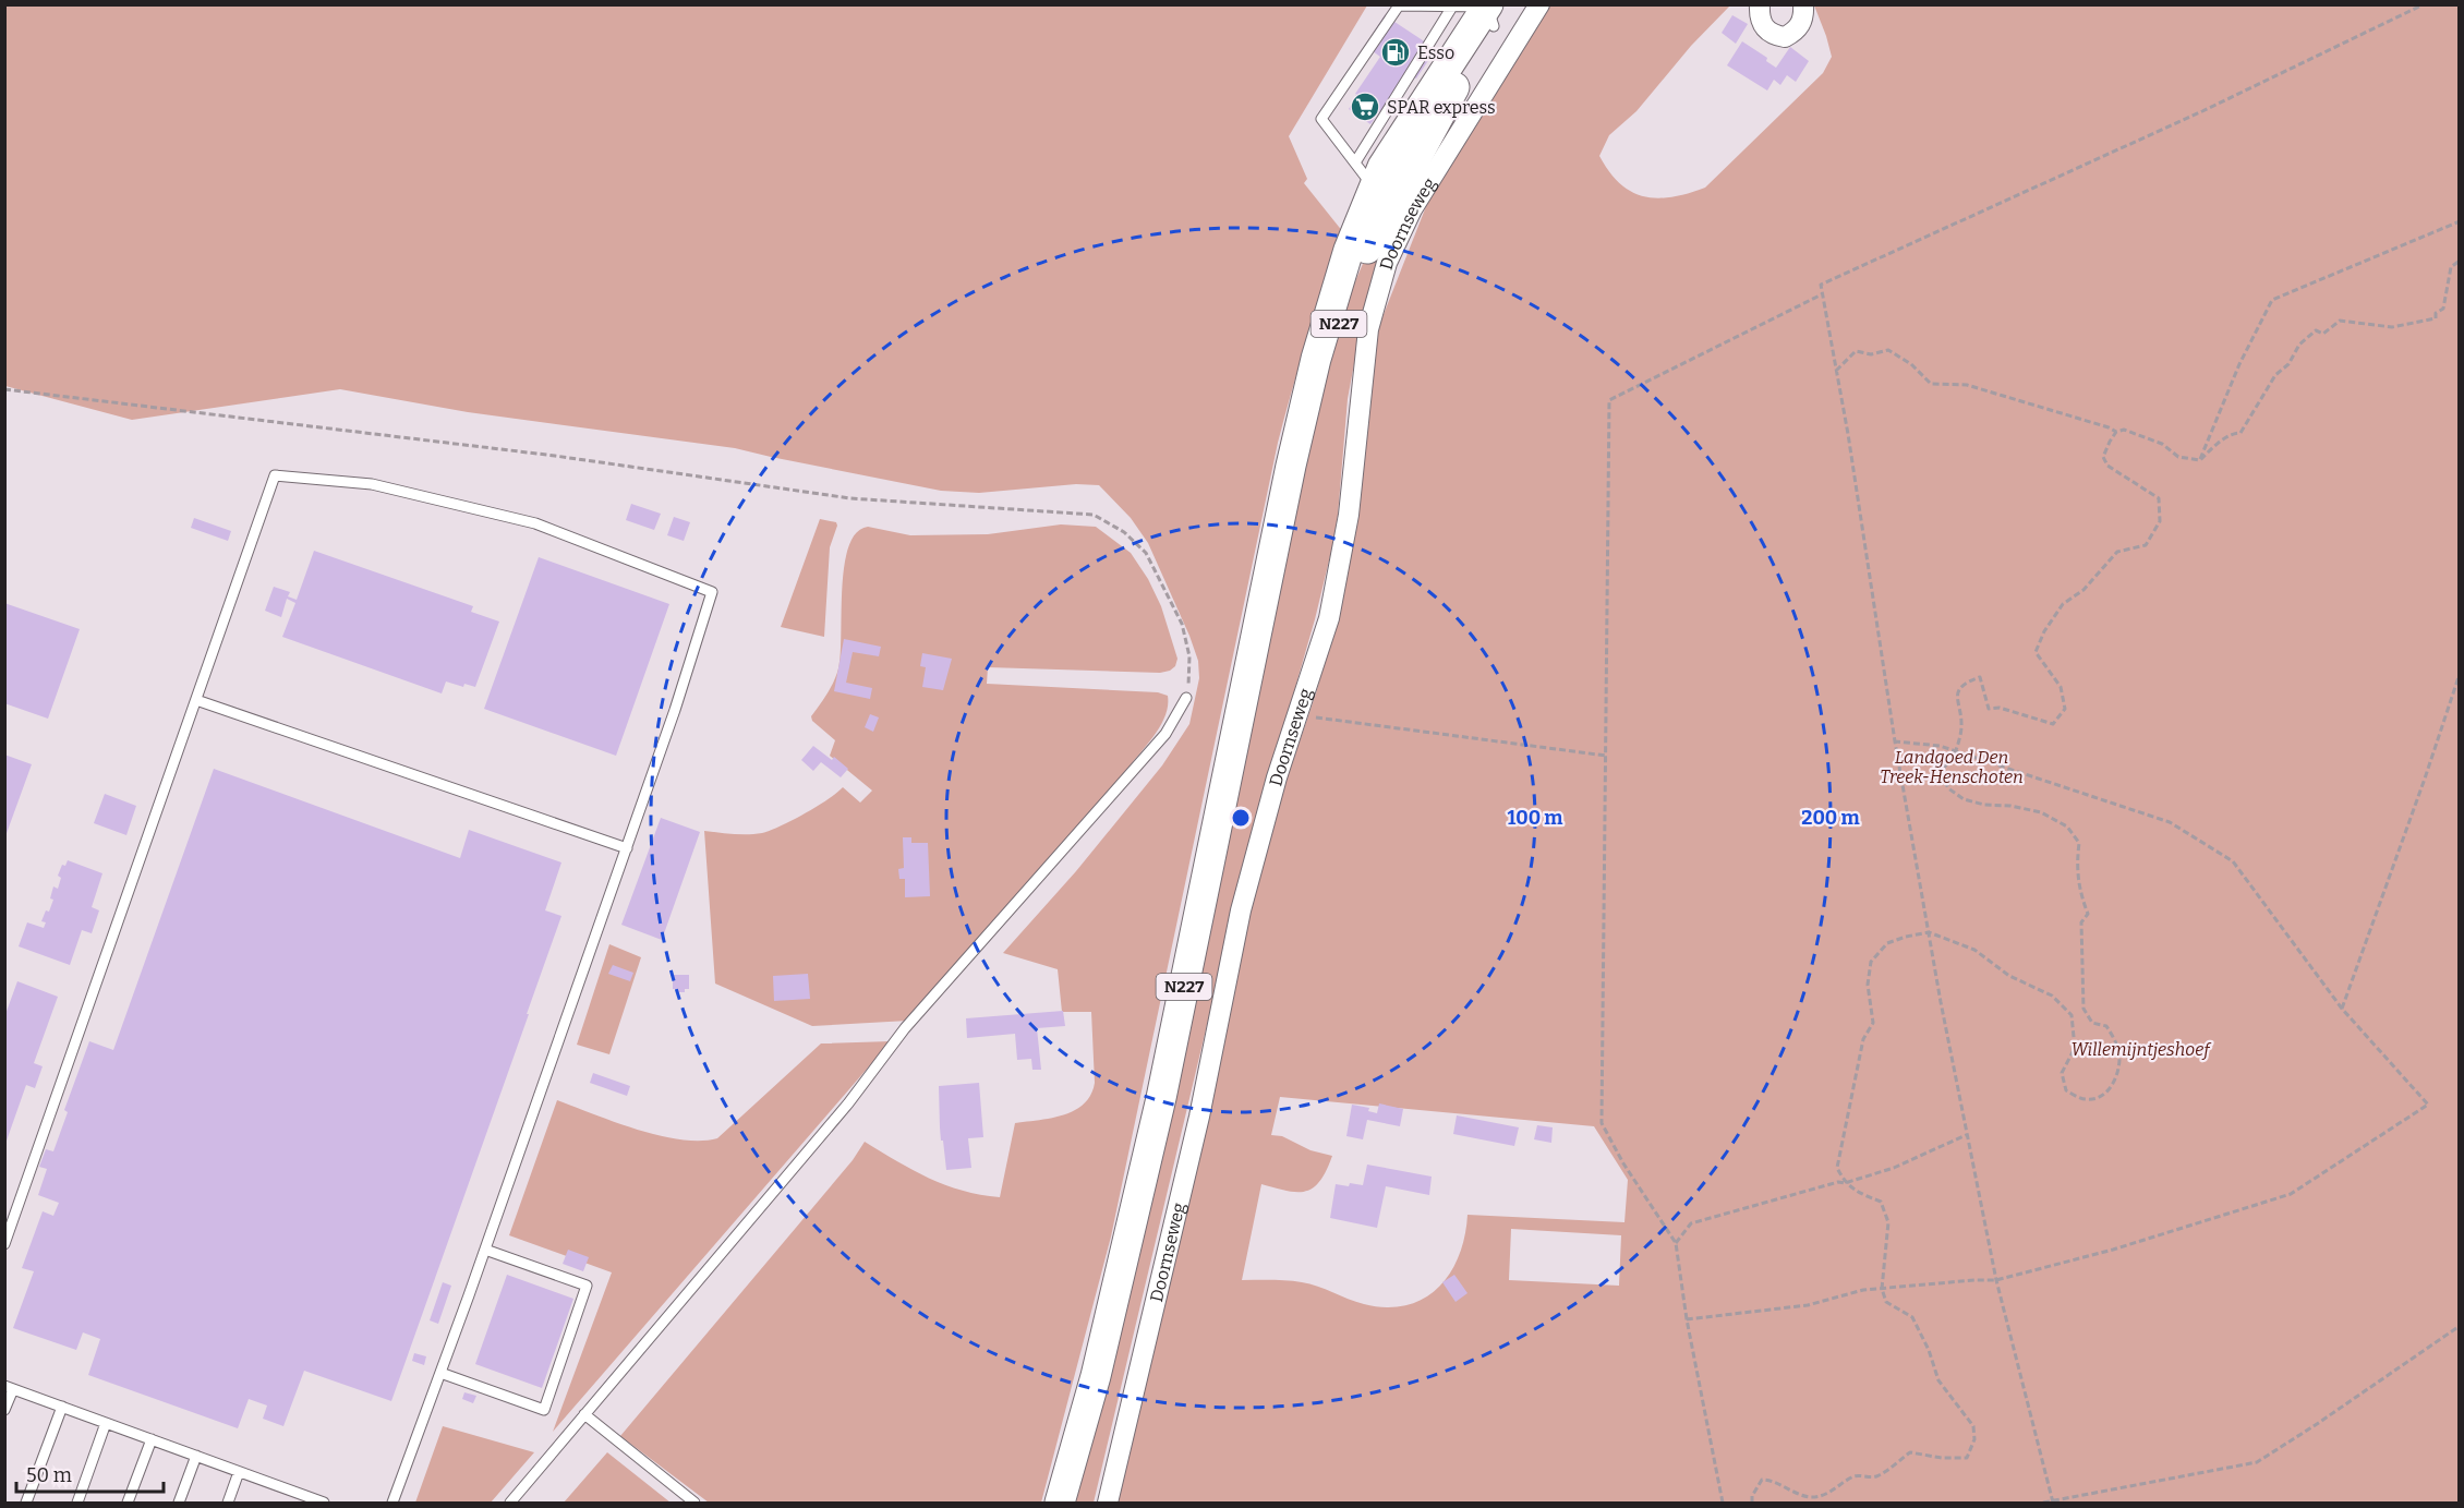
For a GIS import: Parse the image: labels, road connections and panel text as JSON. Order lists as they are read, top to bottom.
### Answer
{
  "streets": {
    "main road": ["Doornseweg", "N227"]
  },
  "parks": ["Landgoed Den Treek-Henschoten", "Willemijntjeshoef"],
  "places": {
    "fuel station": ["Esso"],
    "supermarket": ["SPAR express"]
  },
  "scale_bar": "50 m",
  "rings": ["100 m", "200 m"]
}
